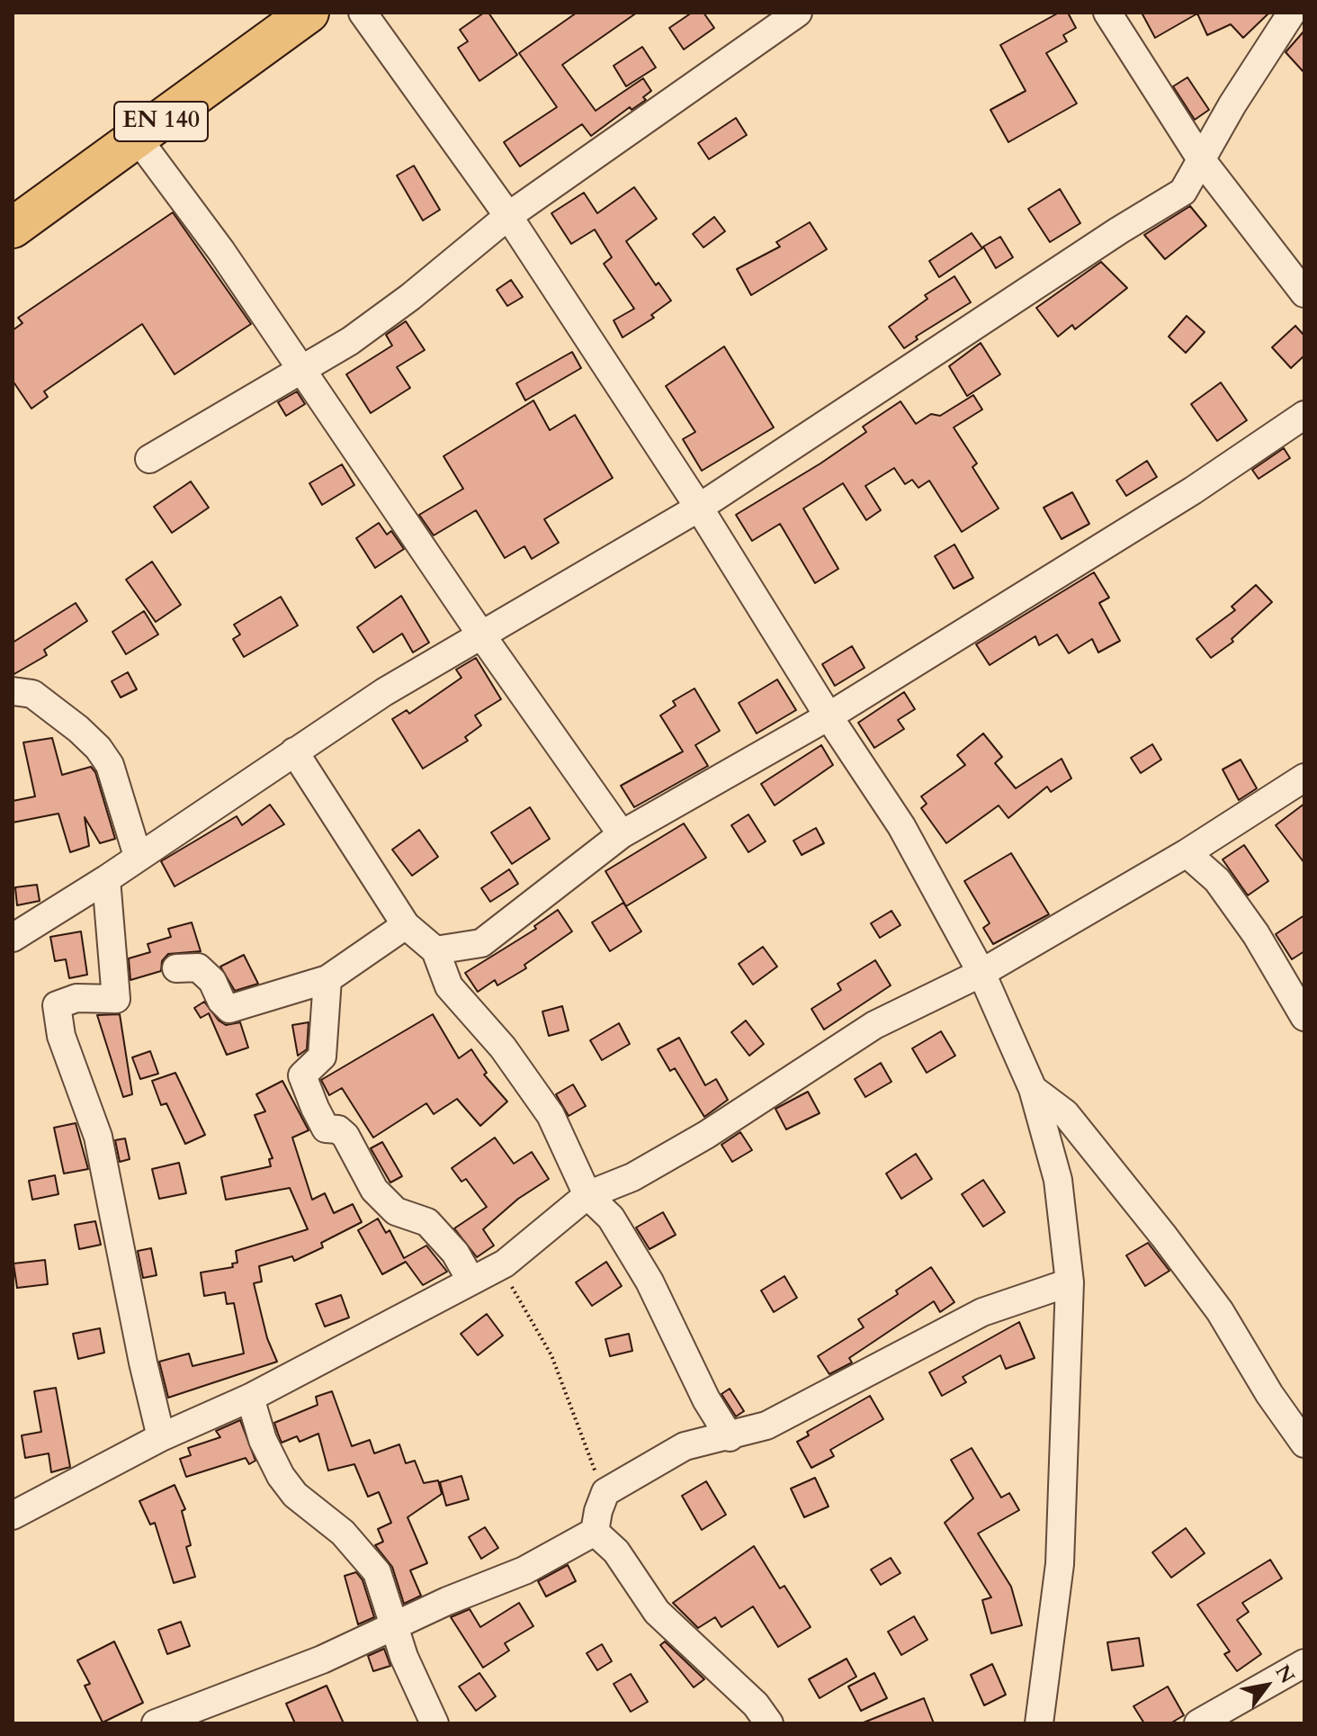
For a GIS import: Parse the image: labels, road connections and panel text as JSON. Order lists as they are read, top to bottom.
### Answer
{
  "streets": {
    "main road": ["EN 140"]
  },
  "north": "top right"
}
